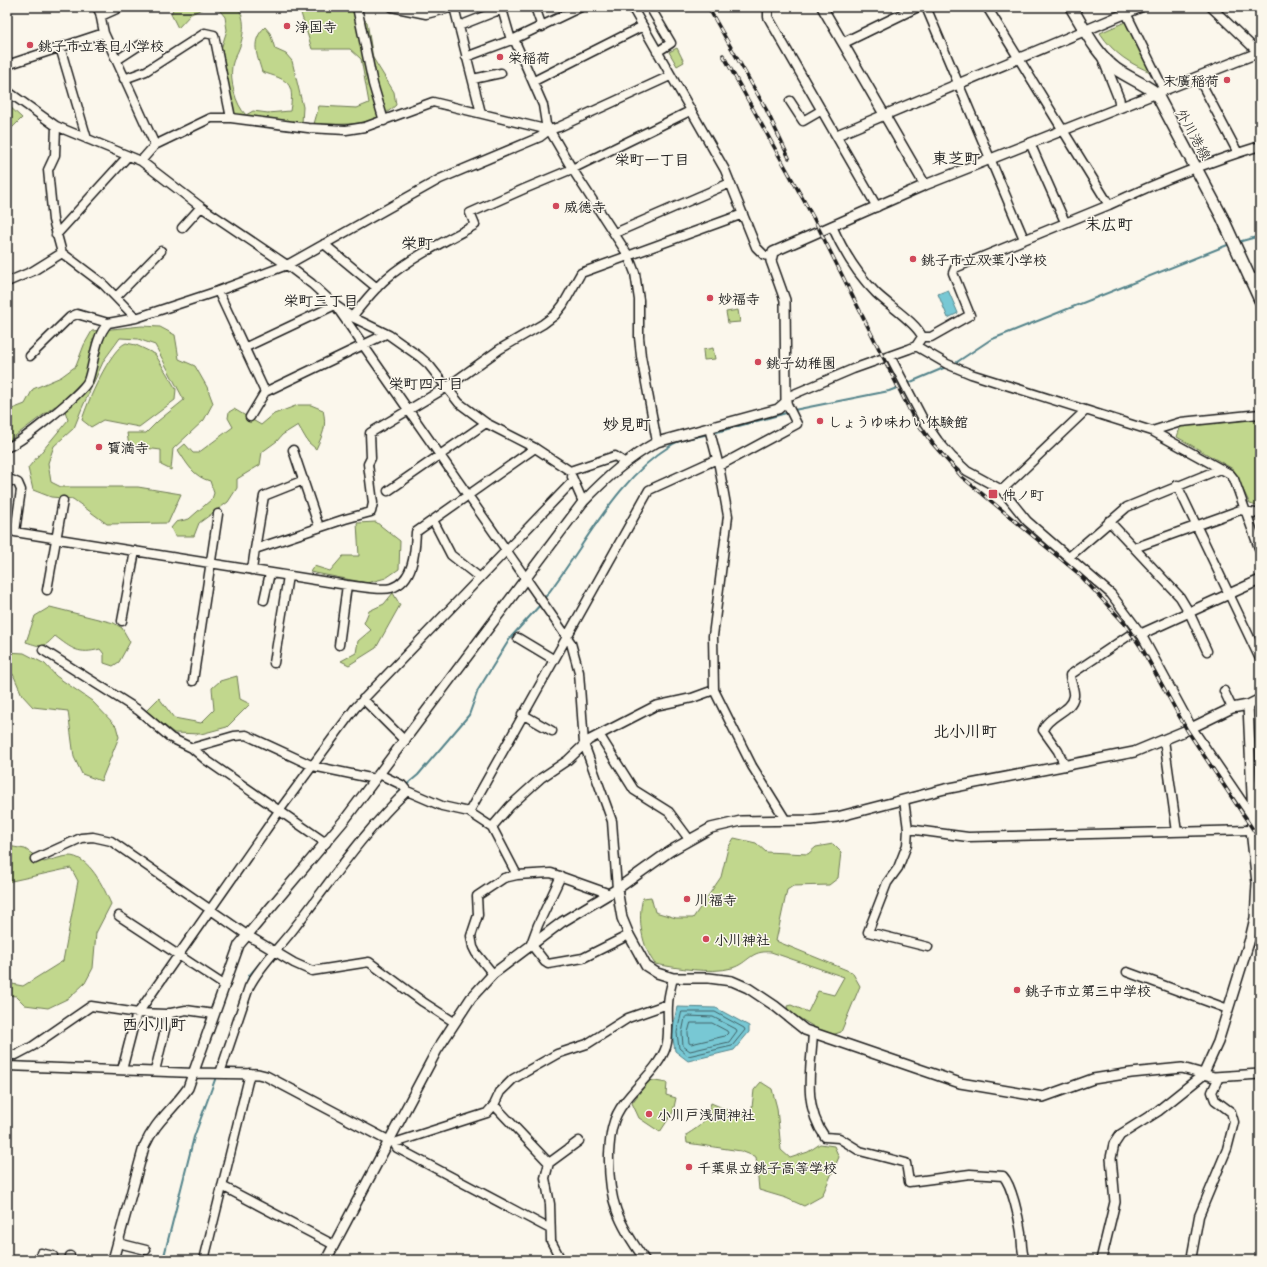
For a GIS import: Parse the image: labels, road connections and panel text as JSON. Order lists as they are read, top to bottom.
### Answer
{
  "streets": {
    "main road": ["外川港線"]
  },
  "districts": [
    "東芝町",
    "栄町一丁目",
    "末広町",
    "栄町",
    "栄町三丁目",
    "栄町四丁目",
    "妙見町",
    "北小川町",
    "西小川町"
  ],
  "places": {
    "other": [
      "浄国寺",
      "銚子市立春日小学校",
      "栄稲荷",
      "末廣稲荷",
      "威徳寺",
      "銚子市立双葉小学校",
      "妙福寺",
      "銚子幼稚園",
      "しょうゆ味わい体験館",
      "寶満寺",
      "川福寺",
      "小川神社",
      "銚子市立第三中学校",
      "小川戸浅間神社",
      "千葉県立銚子高等学校"
    ],
    "transit": ["仲ノ町"]
  }
}
